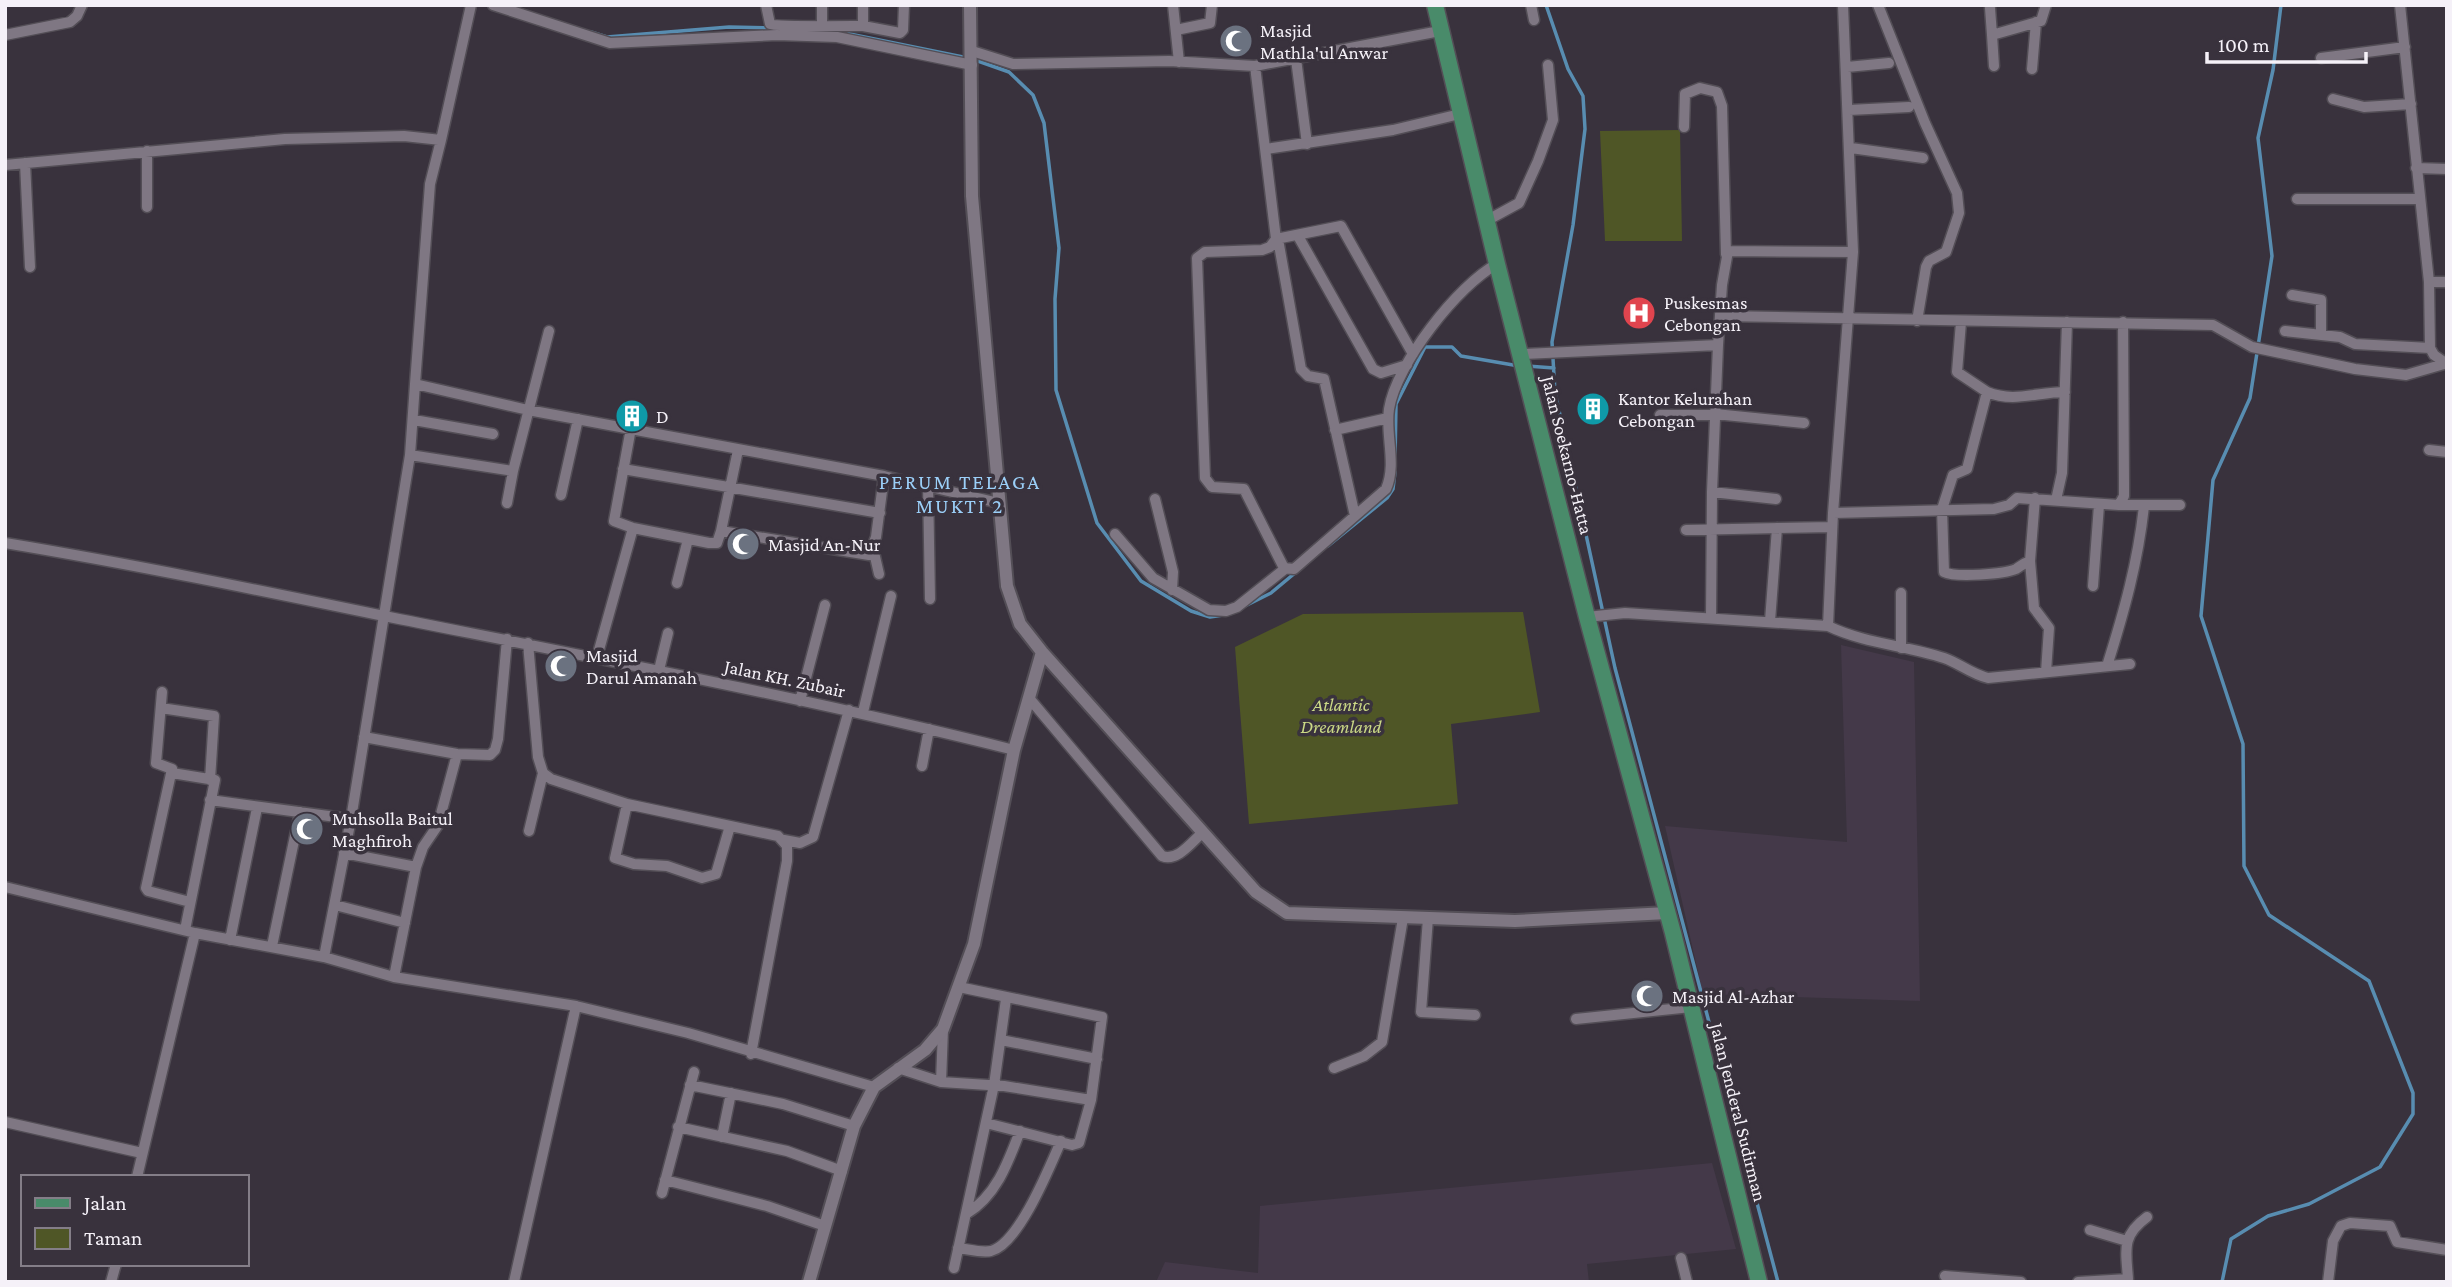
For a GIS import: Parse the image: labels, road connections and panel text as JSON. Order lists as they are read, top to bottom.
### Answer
{
  "streets": {
    "main road": ["Jalan Soekarno-Hatta", "Jalan Jenderal Sudirman"],
    "street": ["Jalan KH. Zubair"]
  },
  "crossings": [
    ["Jalan Soekarno-Hatta", "Jalan Jenderal Sudirman"]
  ],
  "districts": ["PERUM TELAGA MUKTI 2"],
  "parks": ["Atlantic Dreamland"],
  "places": {
    "mosque": [
      "Masjid Mathla'ul Anwar",
      "Masjid An-Nur",
      "Masjid Darul Amanah",
      "Muhsolla Baitul Maghfiroh",
      "Masjid Al-Azhar"
    ],
    "hospital": ["Puskesmas Cebongan"],
    "building": ["Kantor Kelurahan Cebongan", "D"]
  },
  "legend": ["Jalan", "Taman"],
  "scale_bar": "100 m"
}
